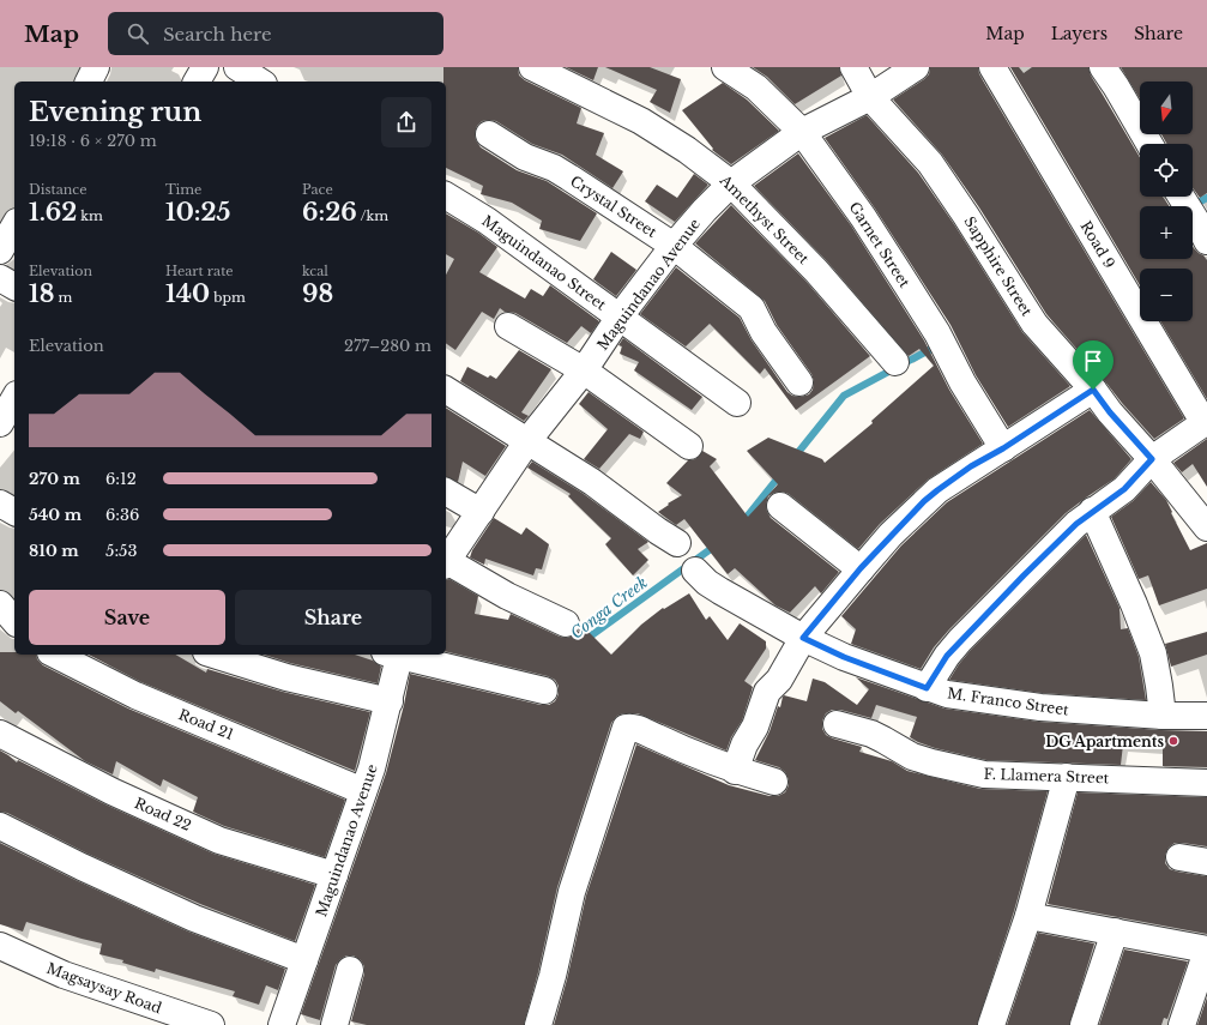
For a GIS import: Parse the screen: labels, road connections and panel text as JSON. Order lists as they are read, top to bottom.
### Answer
{
  "streets": {
    "street": [
      "Crystal Street",
      "Amethyst Street",
      "Garnet Street",
      "Road 9",
      "Maguindanao Street",
      "Sapphire Street",
      "Maguindanao Avenue",
      "M. Franco Street",
      "Road 21",
      "F. Llamera Street",
      "Road 22",
      "Magsaysay Road"
    ]
  },
  "crossings": [
    ["Crystal Street", "Maguindanao Avenue"],
    ["Amethyst Street", "Maguindanao Avenue"],
    ["Garnet Street", "Maguindanao Avenue"],
    ["Maguindanao Street", "Maguindanao Avenue"],
    ["Sapphire Street", "Maguindanao Avenue"],
    ["Maguindanao Avenue", "Road 21"],
    ["Maguindanao Avenue", "Road 22"]
  ],
  "water": ["Conga Creek"],
  "places": ["DG Apartments"],
  "north": "bottom",
  "page": {
    "header": "Map",
    "search": "Search here",
    "nav": ["Map", "Layers", "Share"],
    "map_buttons": ["+", "−"],
    "heading": ["Evening run", "19:18 · 6 × 270 m"],
    "stats": [
      ["Distance", "1.62 km"],
      ["Time", "10:25"],
      ["Pace", "6:26 /km"],
      ["Elevation", "18 m"],
      ["Heart rate", "140 bpm"],
      ["kcal", "98"]
    ],
    "chart": ["Elevation", "277–280 m"],
    "list": [
      {
        "name": "270 m",
        "note": "6:12"
      },
      {
        "name": "540 m",
        "note": "6:36"
      },
      {
        "name": "810 m",
        "note": "5:53"
      }
    ],
    "buttons": ["Save", "Share"]
  }
}
